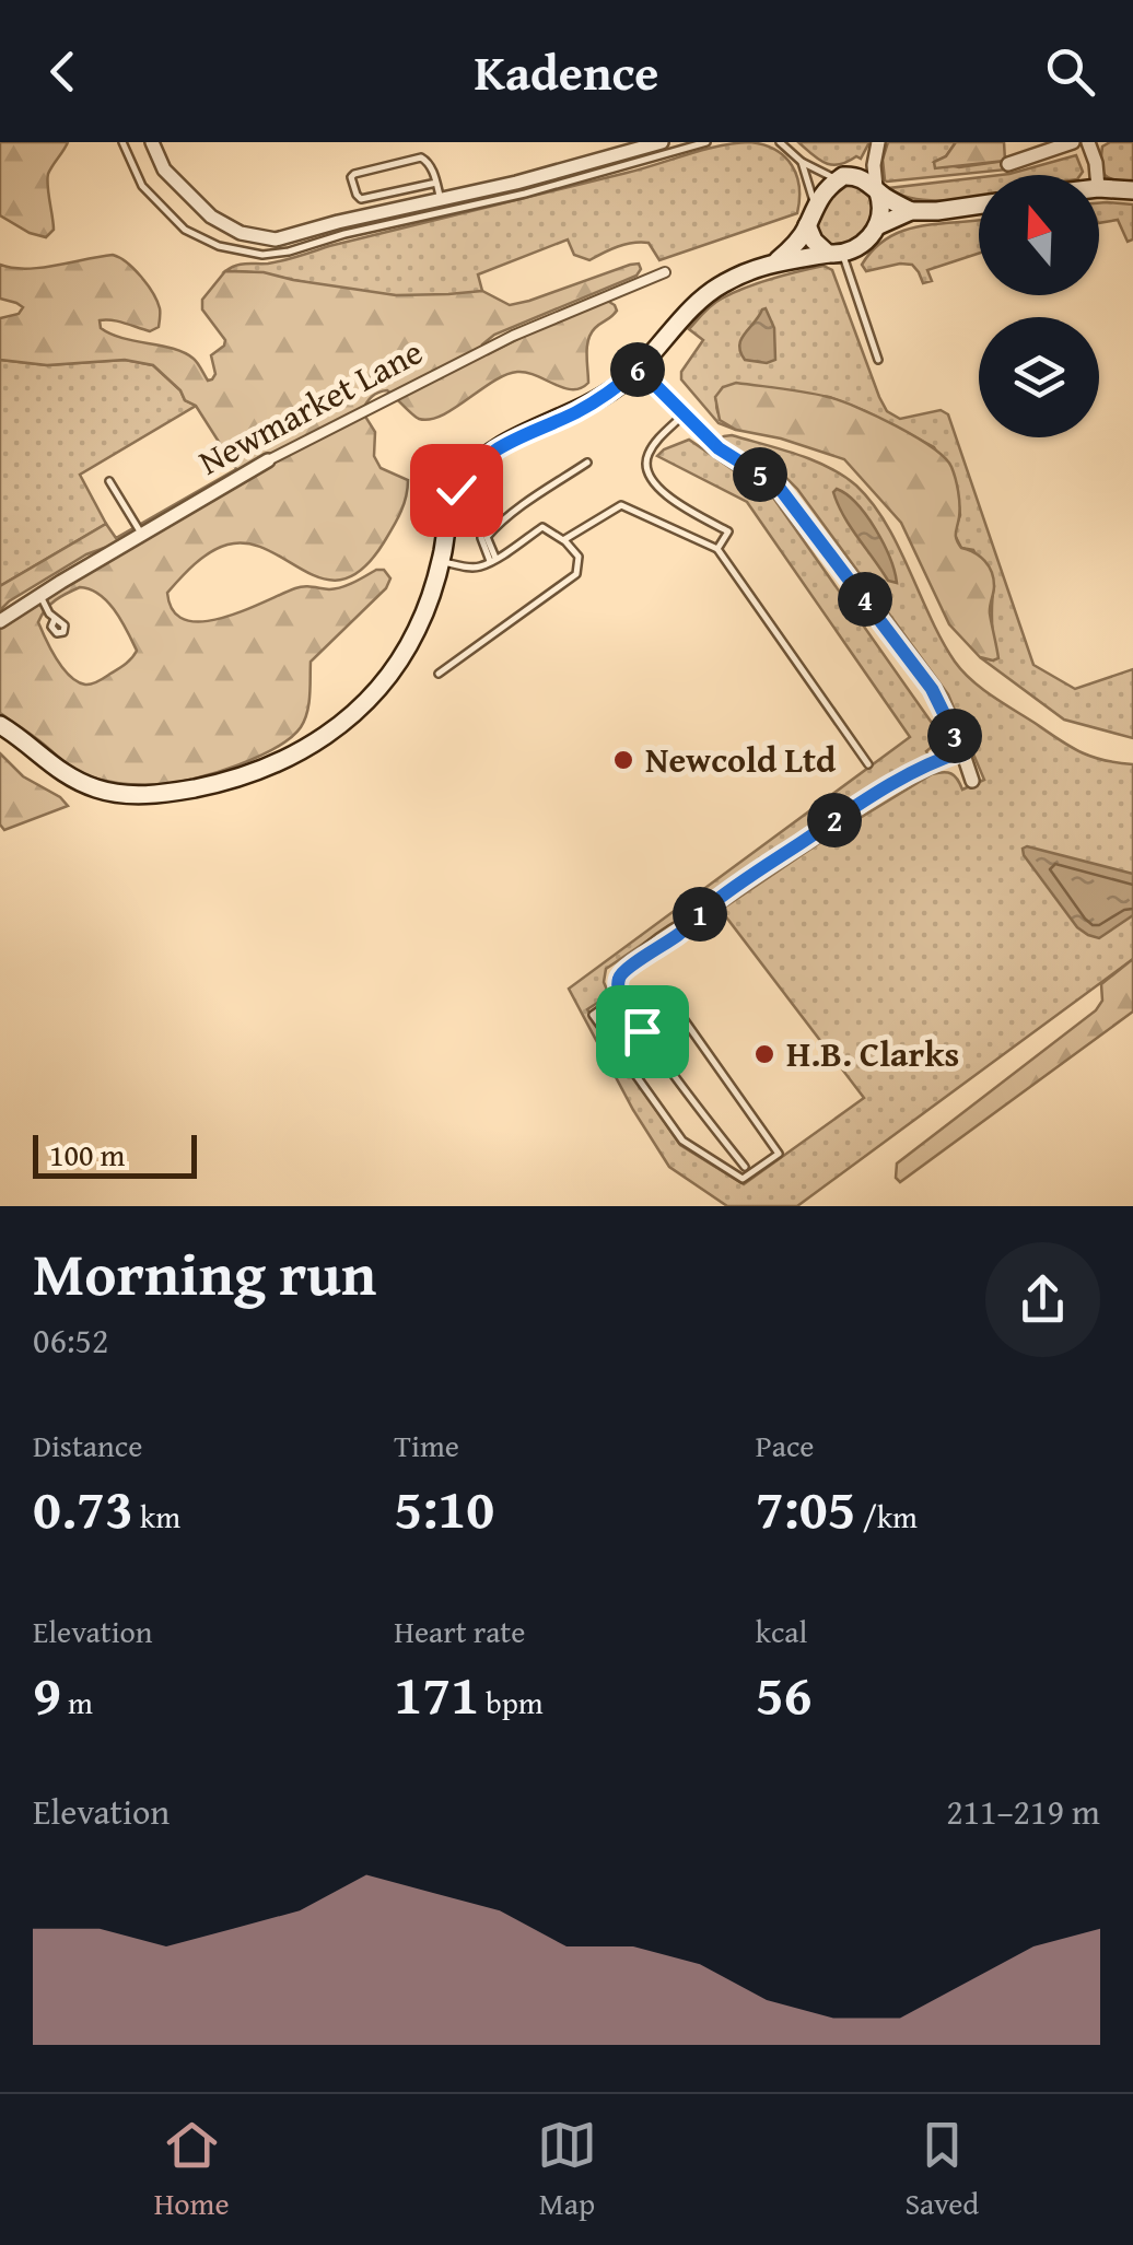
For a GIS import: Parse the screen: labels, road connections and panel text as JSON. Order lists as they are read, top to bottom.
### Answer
{
  "streets": {
    "street": ["Newmarket Lane"]
  },
  "places": ["Newcold Ltd", "H.B. Clarks"],
  "scale_bar": "100 m",
  "north": "top",
  "page": {
    "header": "Kadence",
    "pins": [
      "6",
      "5",
      "4",
      "3",
      "2",
      "1"
    ],
    "scale": "100 m",
    "heading": ["Morning run", "06:52"],
    "stats": [
      ["Distance", "0.73 km"],
      ["Time", "5:10"],
      ["Pace", "7:05 /km"],
      ["Elevation", "9 m"],
      ["Heart rate", "171 bpm"],
      ["kcal", "56"]
    ],
    "chart": ["Elevation", "211–219 m"],
    "tabs": ["Home", "Map", "Saved"]
  }
}
